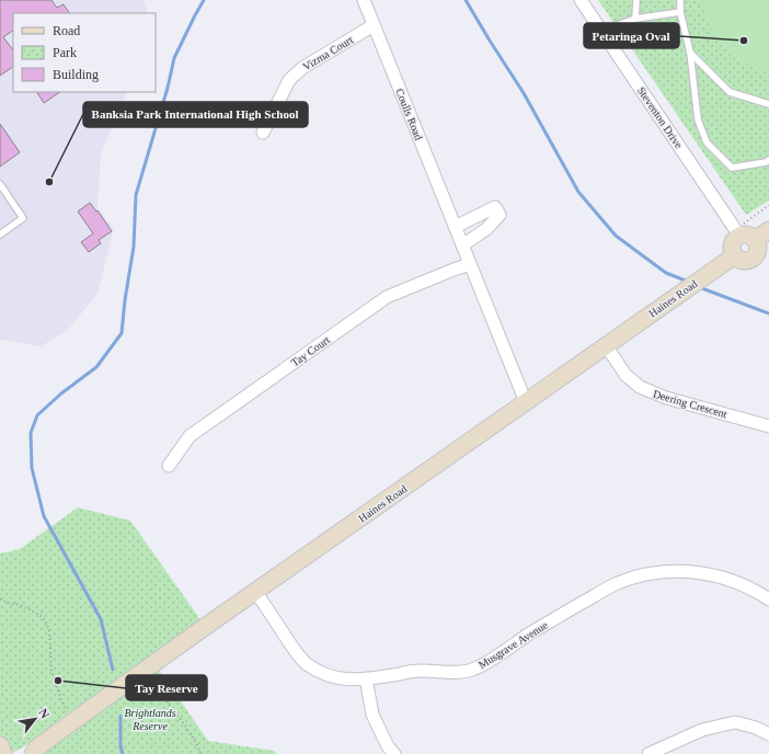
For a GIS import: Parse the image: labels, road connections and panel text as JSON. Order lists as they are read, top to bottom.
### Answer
{
  "streets": {
    "main road": ["Haines Road"],
    "street": [
      "Vizma Court",
      "Coulls Road",
      "Steventon Drive",
      "Tay Court",
      "Deering Crescent",
      "Musgrave Avenue"
    ]
  },
  "crossings": [
    ["Vizma Court", "Coulls Road"],
    ["Coulls Road", "Haines Road"],
    ["Coulls Road", "Tay Court"],
    ["Steventon Drive", "Haines Road"],
    ["Haines Road", "Deering Crescent"],
    ["Haines Road", "Musgrave Avenue"]
  ],
  "parks": ["Brightlands Reserve"],
  "places": ["Petaringa Oval", "Banksia Park International High School", "Tay Reserve"],
  "legend": ["Road", "Park", "Building"],
  "north": "top right"
}
